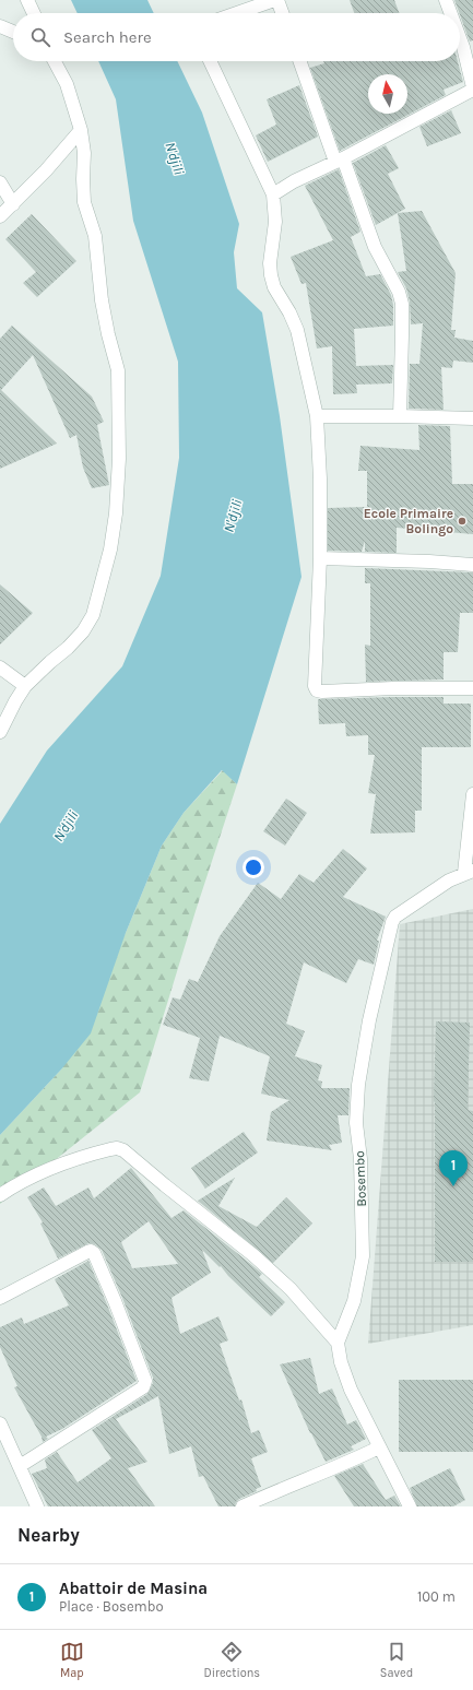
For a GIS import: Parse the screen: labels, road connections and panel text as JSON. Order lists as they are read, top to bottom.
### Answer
{
  "streets": {
    "street": ["Bosembo"]
  },
  "water": ["N'djili"],
  "places": ["Ecole Primaire Bolingo"],
  "north": "top",
  "page": {
    "search": "Search here",
    "pins": "1",
    "heading": "Nearby",
    "list": [
      {
        "mark": "1",
        "name": "Abattoir de Masina",
        "note": "Place · Bosembo",
        "value": "100 m"
      }
    ],
    "nav": ["Map", "Directions", "Saved"]
  }
}
